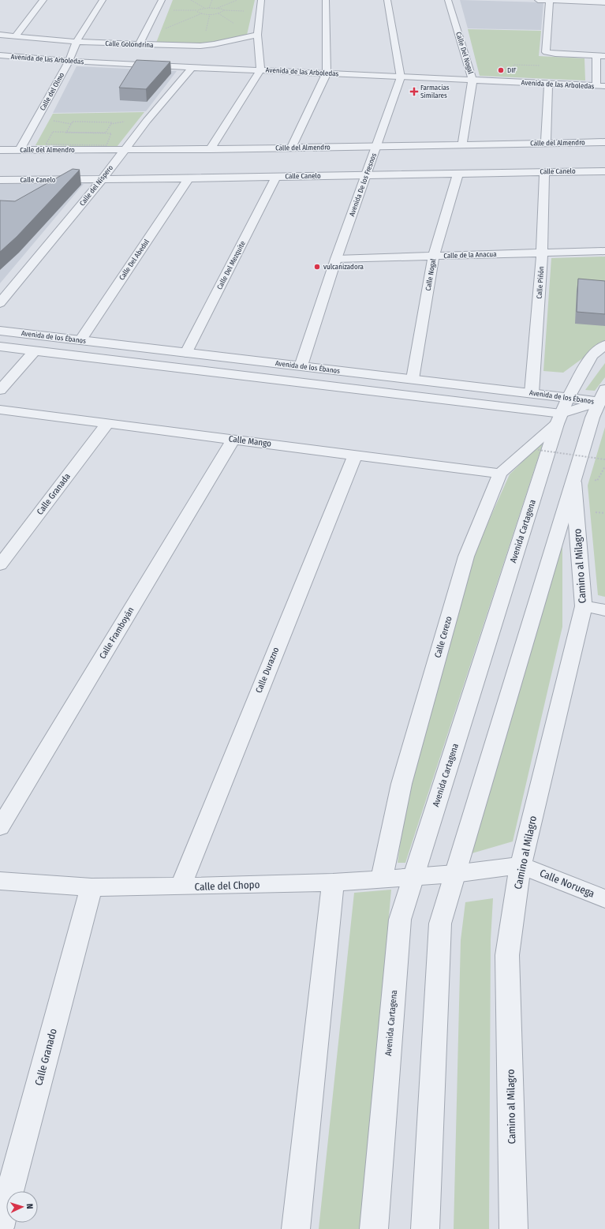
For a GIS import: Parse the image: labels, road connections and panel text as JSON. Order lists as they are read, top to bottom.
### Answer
{
  "streets": {
    "street": [
      "Calle Golondrina",
      "Calle Del Nogal",
      "Avenida de las Arboledas",
      "Calle del Olmo",
      "Calle del Almendro",
      "Calle Canelo",
      "Avenida De los Fresnos",
      "Calle del Níspero",
      "Calle de la Anacua",
      "Calle Del Abedul",
      "Calle Del Mezquite",
      "Calle Nogal",
      "Calle Piñón",
      "Avenida de los Ébanos",
      "Calle Mango",
      "Calle Granada",
      "Avenida Cartagena",
      "Camino al Milagro",
      "Calle Framboyán",
      "Calle Cerezo",
      "Calle Durazno",
      "Calle Noruega",
      "Calle del Chopo",
      "Calle Granado"
    ]
  },
  "crossings": [
    ["Calle Golondrina", "Calle del Olmo"],
    ["Calle Del Nogal", "Avenida de las Arboledas"],
    ["Calle Del Nogal", "Calle del Almendro"],
    ["Avenida de las Arboledas", "Calle del Olmo"],
    ["Avenida de las Arboledas", "Avenida De los Fresnos"],
    ["Avenida de las Arboledas", "Calle del Níspero"],
    ["Calle del Olmo", "Calle del Almendro"],
    ["Calle del Almendro", "Avenida De los Fresnos"],
    ["Calle del Almendro", "Calle del Níspero"],
    ["Calle Canelo", "Avenida De los Fresnos"],
    ["Calle Canelo", "Calle del Níspero"],
    ["Calle Canelo", "Calle Del Abedul"],
    ["Calle Canelo", "Calle Del Mezquite"],
    ["Calle Canelo", "Calle Nogal"],
    ["Calle Canelo", "Calle Piñón"],
    ["Avenida De los Fresnos", "Calle de la Anacua"],
    ["Avenida De los Fresnos", "Avenida de los Ébanos"],
    ["Calle de la Anacua", "Calle Nogal"],
    ["Calle de la Anacua", "Calle Piñón"],
    ["Calle Del Abedul", "Avenida de los Ébanos"],
    ["Calle Del Mezquite", "Avenida de los Ébanos"],
    ["Calle Nogal", "Avenida de los Ébanos"],
    ["Calle Piñón", "Avenida de los Ébanos"],
    ["Avenida de los Ébanos", "Avenida Cartagena"],
    ["Avenida de los Ébanos", "Calle Cerezo"],
    ["Calle Mango", "Calle Granada"],
    ["Calle Mango", "Calle Framboyán"],
    ["Calle Mango", "Calle Cerezo"],
    ["Calle Mango", "Calle Durazno"],
    ["Avenida Cartagena", "Calle Cerezo"],
    ["Avenida Cartagena", "Calle del Chopo"],
    ["Camino al Milagro", "Calle Noruega"],
    ["Calle Cerezo", "Calle del Chopo"],
    ["Calle Durazno", "Calle del Chopo"],
    ["Calle Noruega", "Calle del Chopo"],
    ["Calle del Chopo", "Calle Granado"]
  ],
  "places": {
    "other": ["DIF", "vulcanizadora"],
    "health": ["Farmacias Similares"]
  },
  "north": "right"
}
